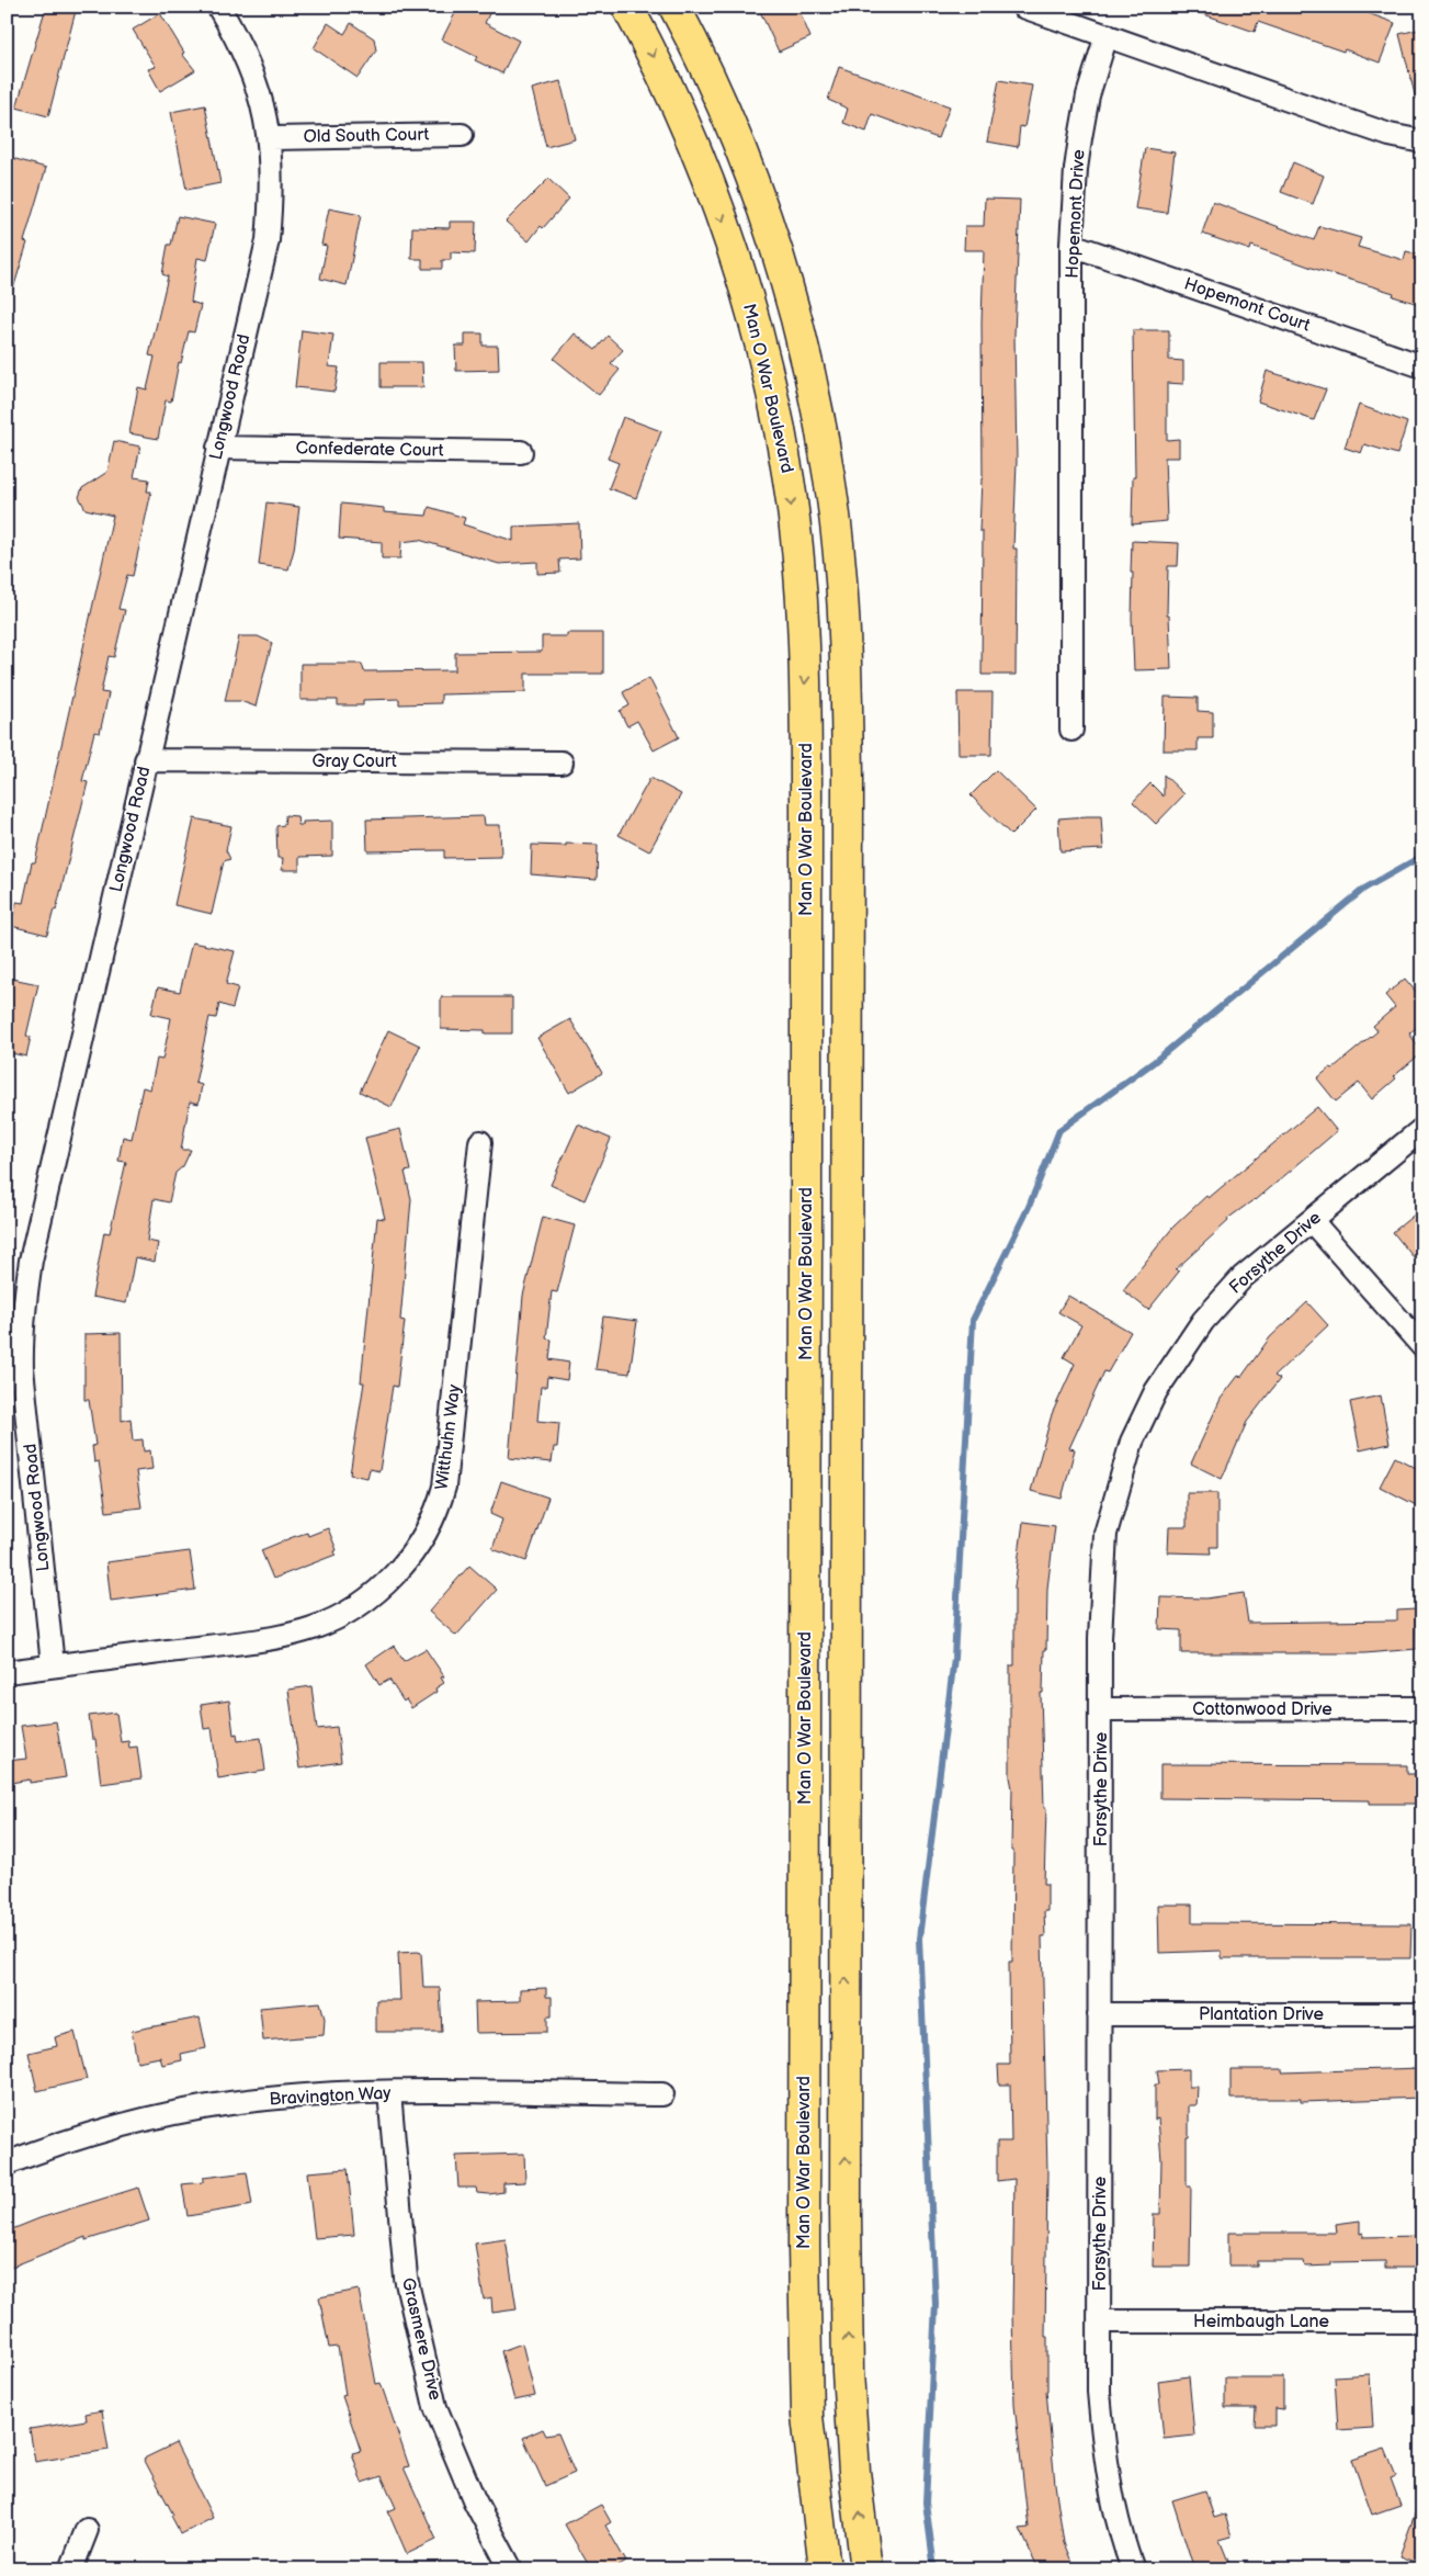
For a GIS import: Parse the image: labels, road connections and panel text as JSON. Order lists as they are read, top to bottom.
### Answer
{
  "streets": {
    "main road": ["Man O War Boulevard"],
    "street": [
      "Old South Court",
      "Hopemont Drive",
      "Hopemont Court",
      "Longwood Road",
      "Confederate Court",
      "Gray Court",
      "Forsythe Drive",
      "Witthuhn Way",
      "Cottonwood Drive",
      "Plantation Drive",
      "Bravington Way",
      "Heimbaugh Lane",
      "Grasmere Drive"
    ]
  },
  "crossings": [
    ["Old South Court", "Longwood Road"],
    ["Hopemont Drive", "Hopemont Court"],
    ["Longwood Road", "Confederate Court"],
    ["Longwood Road", "Gray Court"],
    ["Longwood Road", "Witthuhn Way"],
    ["Forsythe Drive", "Cottonwood Drive"],
    ["Forsythe Drive", "Plantation Drive"],
    ["Forsythe Drive", "Heimbaugh Lane"],
    ["Bravington Way", "Grasmere Drive"]
  ]
}
